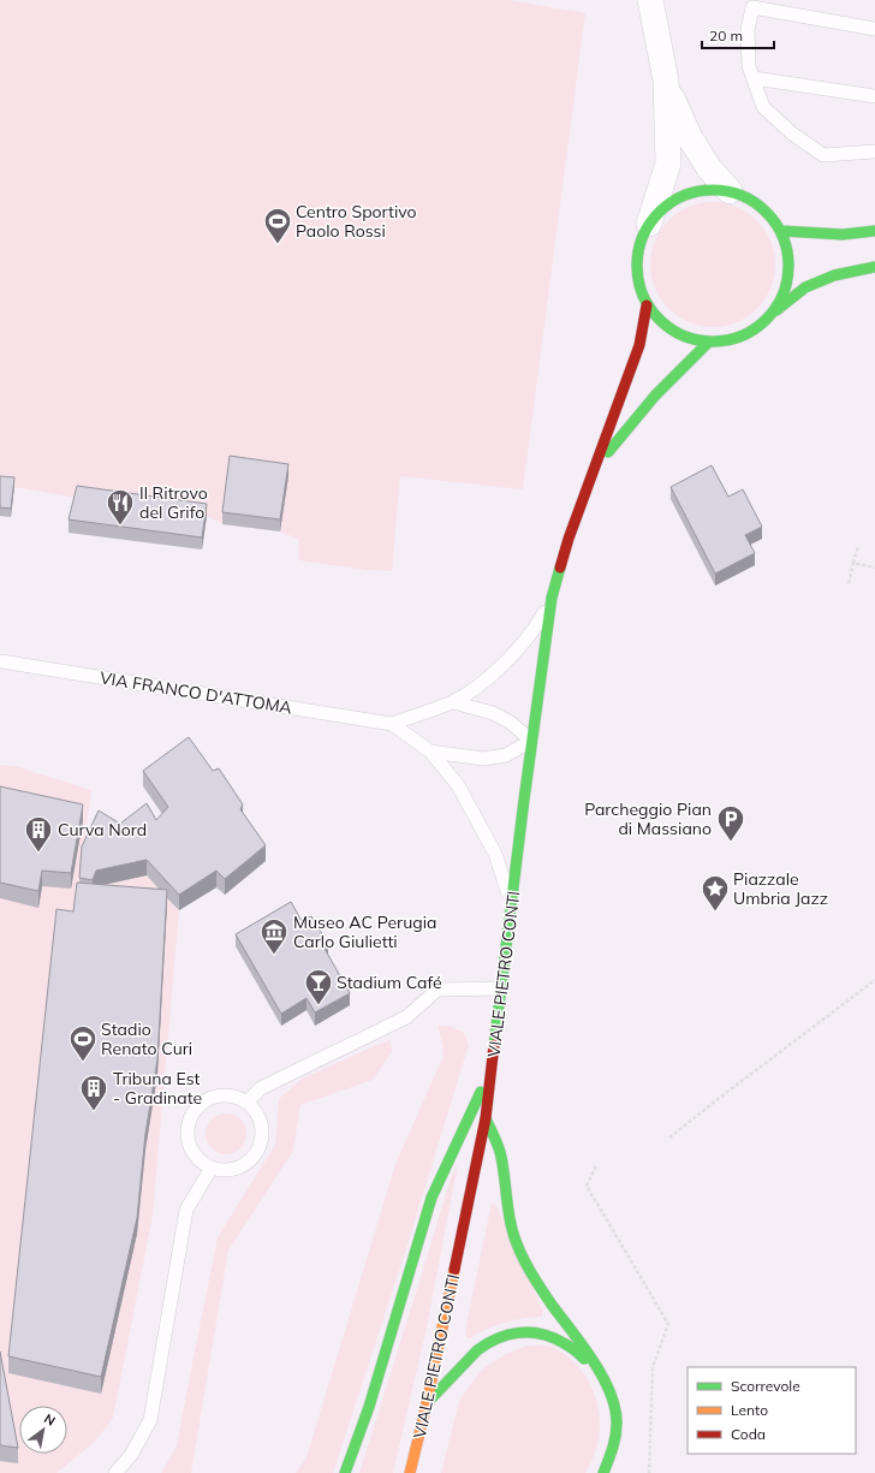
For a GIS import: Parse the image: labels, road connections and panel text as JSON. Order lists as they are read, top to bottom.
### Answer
{
  "streets": {
    "street": ["VIALE PIETRO CONTI"],
    "lane": ["VIA FRANCO D'ATTOMA"]
  },
  "crossings": [
    ["VIA FRANCO D'ATTOMA", "VIALE PIETRO CONTI"]
  ],
  "places": {
    "sports": ["Centro Sportivo Paolo Rossi", "Stadio Renato Curi"],
    "restaurant": ["Il Ritrovo del Grifo"],
    "parking": ["Parcheggio Pian di Massiano"],
    "building": ["Curva Nord", "Tribuna Est - Gradinate"],
    "place": ["Piazzale Umbria Jazz"],
    "museum": ["Museo AC Perugia Carlo Giulietti"],
    "bar": ["Stadium Café"]
  },
  "legend": ["Scorrevole", "Lento", "Coda"],
  "scale_bar": "20 m",
  "north": "top right"
}
